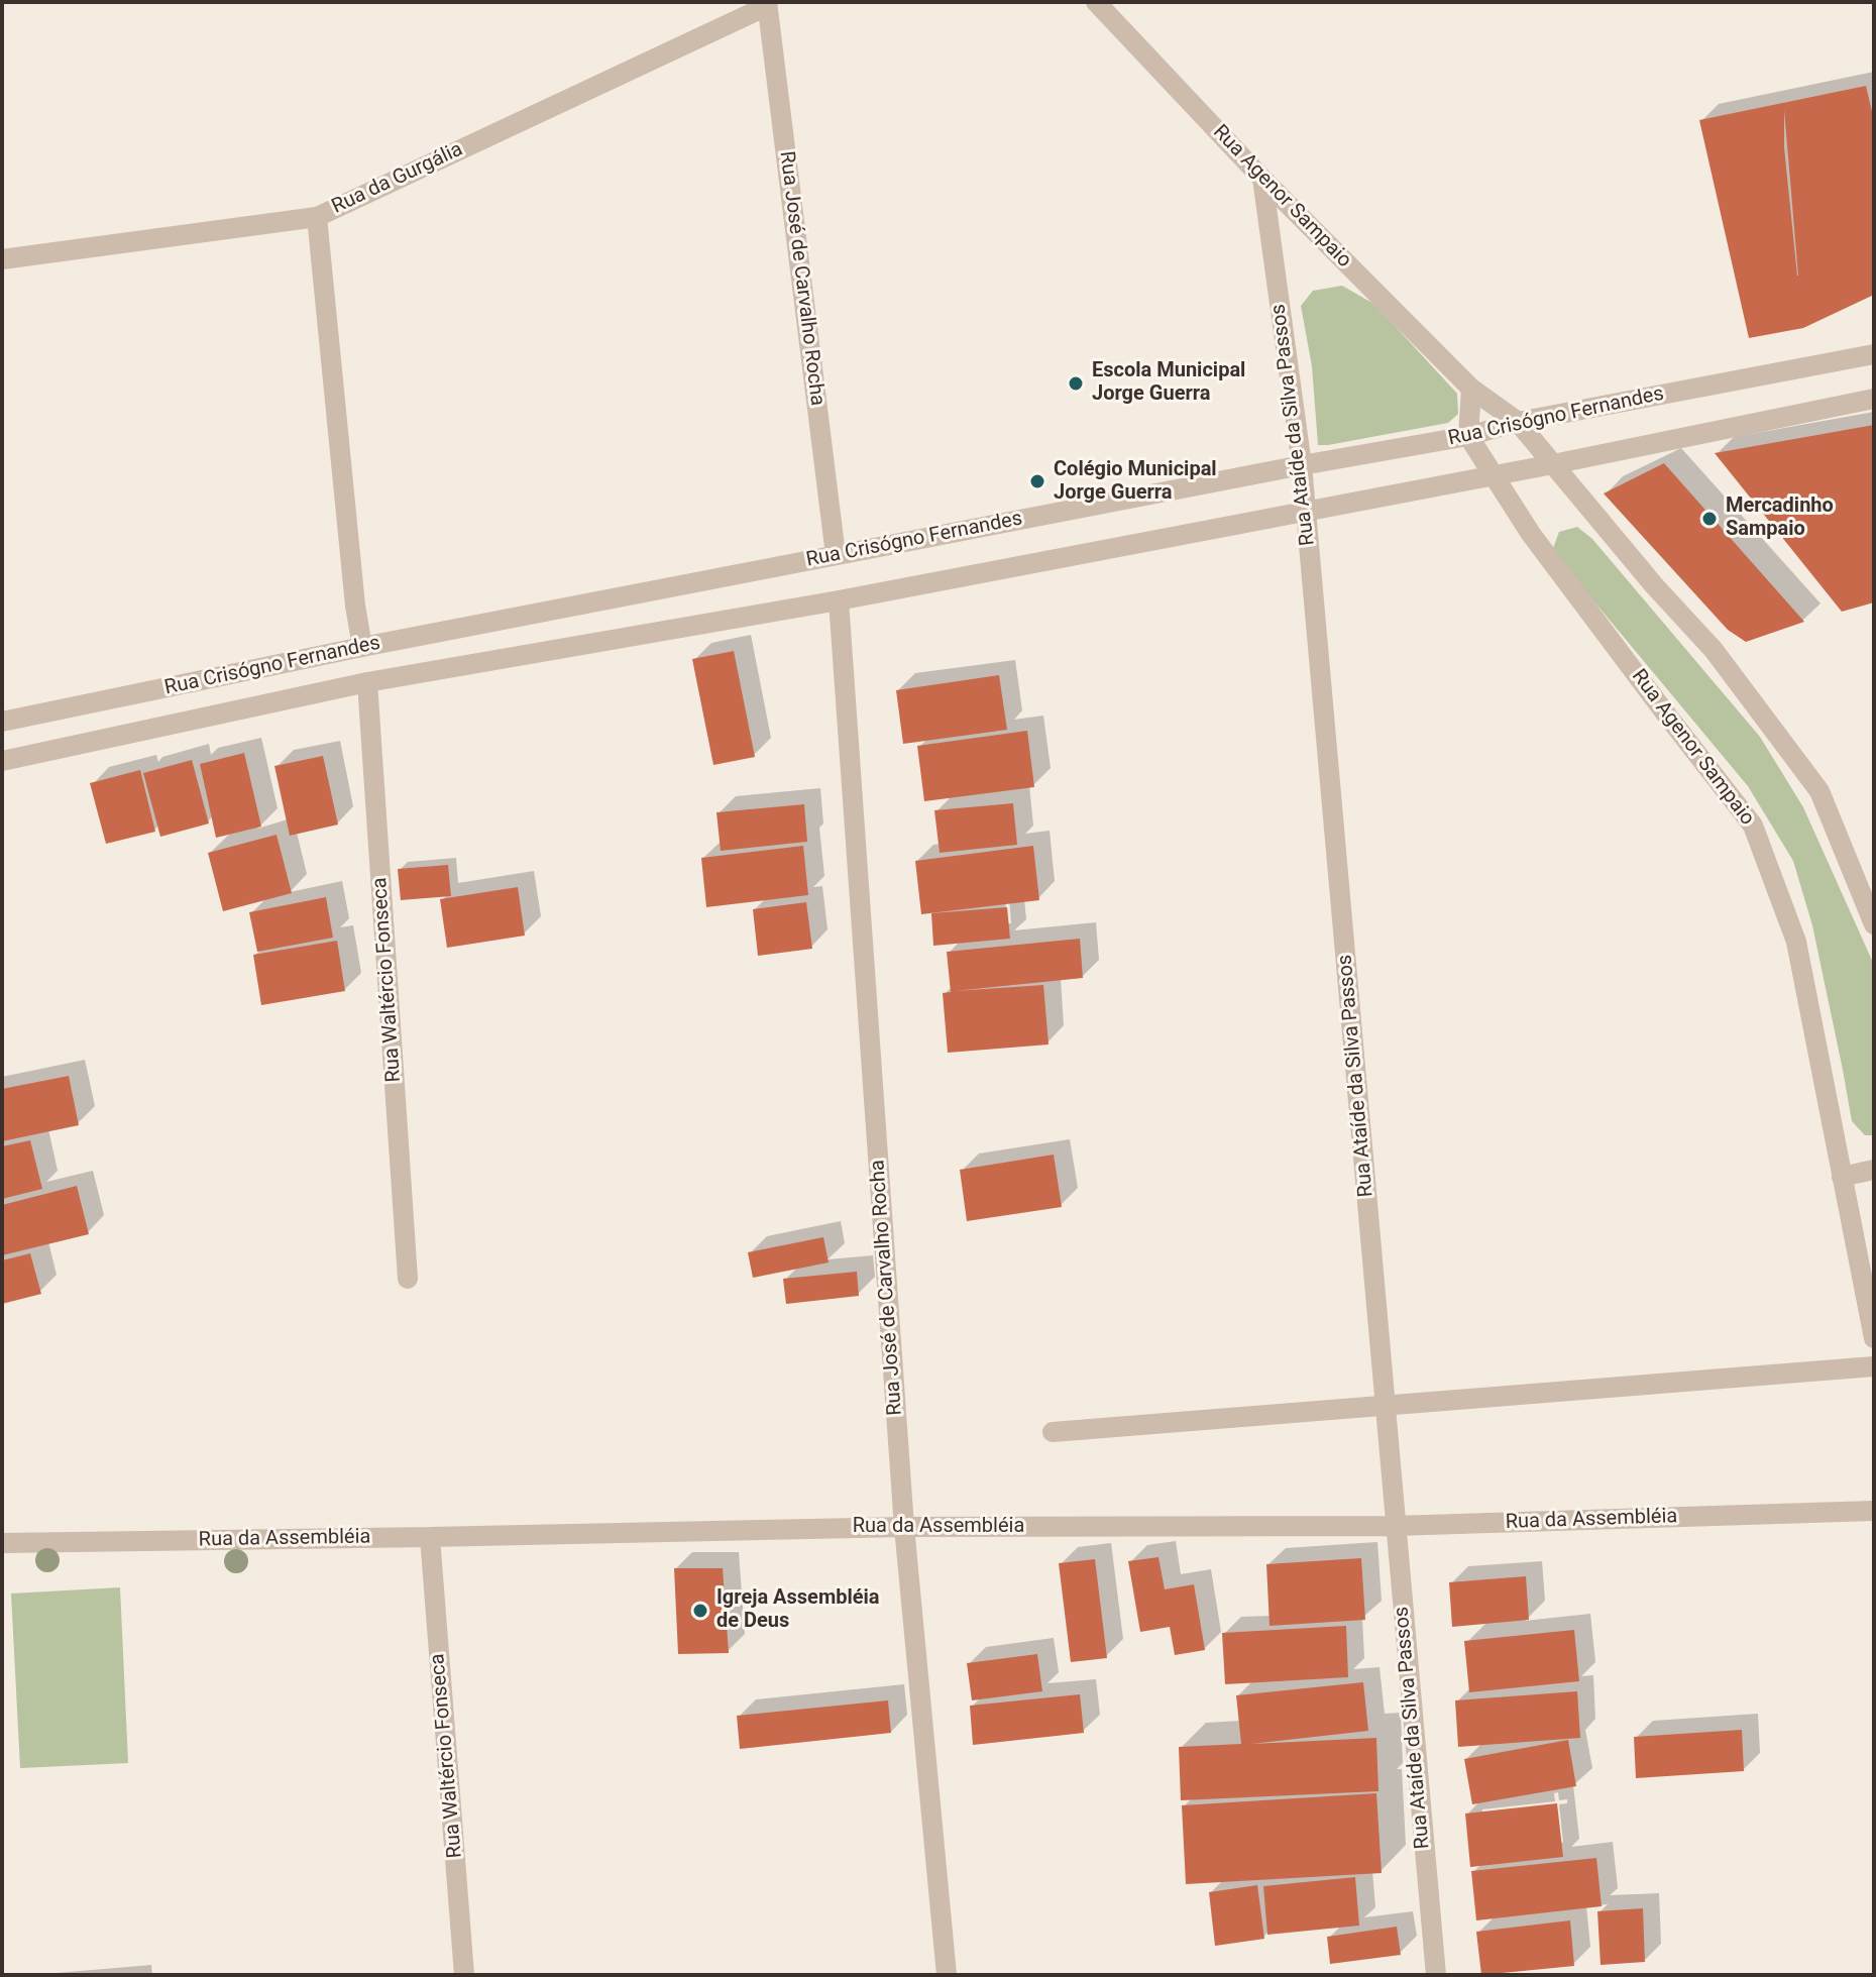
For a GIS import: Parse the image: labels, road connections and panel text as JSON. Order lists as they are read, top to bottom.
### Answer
{
  "streets": {
    "street": [
      "Rua da Gurgália",
      "Rua Agenor Sampaio",
      "Rua José de Carvalho Rocha",
      "Rua Crisógno Fernandes",
      "Rua Ataíde da Silva Passos",
      "Rua Waltércio Fonseca",
      "Rua da Assembléia"
    ]
  },
  "crossings": [
    ["Rua da Gurgália", "Rua José de Carvalho Rocha"],
    ["Rua Agenor Sampaio", "Rua Crisógno Fernandes"],
    ["Rua Agenor Sampaio", "Rua Ataíde da Silva Passos"],
    ["Rua José de Carvalho Rocha", "Rua Crisógno Fernandes"],
    ["Rua José de Carvalho Rocha", "Rua da Assembléia"],
    ["Rua Crisógno Fernandes", "Rua Ataíde da Silva Passos"],
    ["Rua Crisógno Fernandes", "Rua Waltércio Fonseca"],
    ["Rua Ataíde da Silva Passos", "Rua da Assembléia"],
    ["Rua Waltércio Fonseca", "Rua da Assembléia"]
  ],
  "places": [
    "Escola Municipal Jorge Guerra",
    "Colégio Municipal Jorge Guerra",
    "Mercadinho Sampaio",
    "Igreja Assembléia de Deus"
  ]
}
